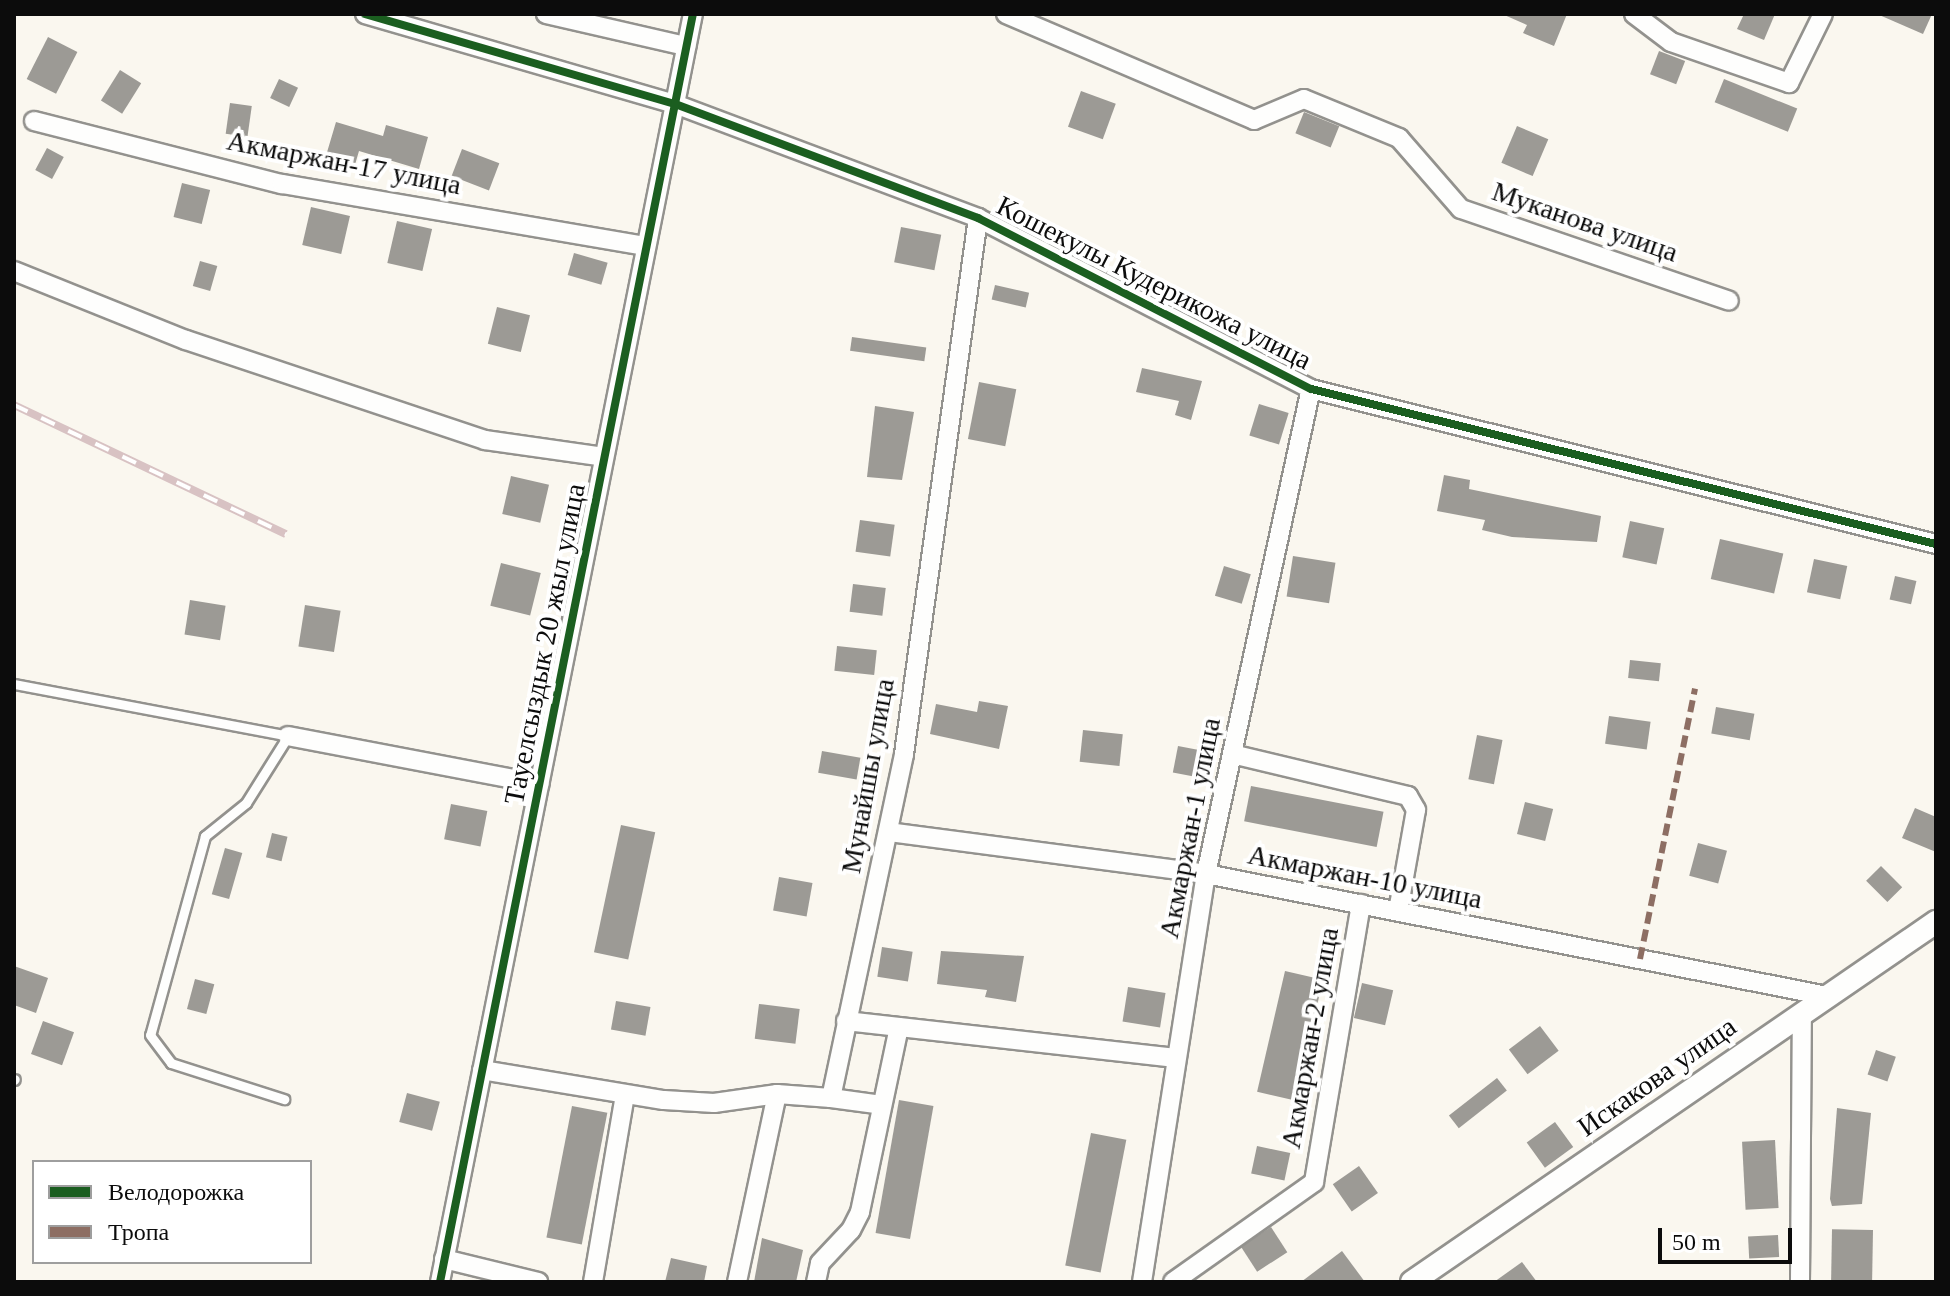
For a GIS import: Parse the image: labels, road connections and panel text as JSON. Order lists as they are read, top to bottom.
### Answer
{
  "streets": {
    "street": [
      "Акмаржан-17 улица",
      "Муканова улица",
      "Кошекулы Кудерикожа улица",
      "Тауелсыздык 20 жыл улица",
      "Мунайшы улица",
      "Акмаржан-1 улица",
      "Акмаржан-10 улица",
      "Акмаржан-2 улица",
      "Искакова улица"
    ]
  },
  "crossings": [
    ["Акмаржан-17 улица", "Тауелсыздык 20 жыл улица"],
    ["Кошекулы Кудерикожа улица", "Тауелсыздык 20 жыл улица"],
    ["Кошекулы Кудерикожа улица", "Мунайшы улица"],
    ["Кошекулы Кудерикожа улица", "Акмаржан-1 улица"],
    ["Мунайшы улица", "Акмаржан-10 улица"],
    ["Акмаржан-1 улица", "Акмаржан-10 улица"],
    ["Акмаржан-10 улица", "Акмаржан-2 улица"],
    ["Акмаржан-10 улица", "Искакова улица"]
  ],
  "legend": ["Велодорожка", "Тропа"],
  "scale_bar": "50 m"
}
